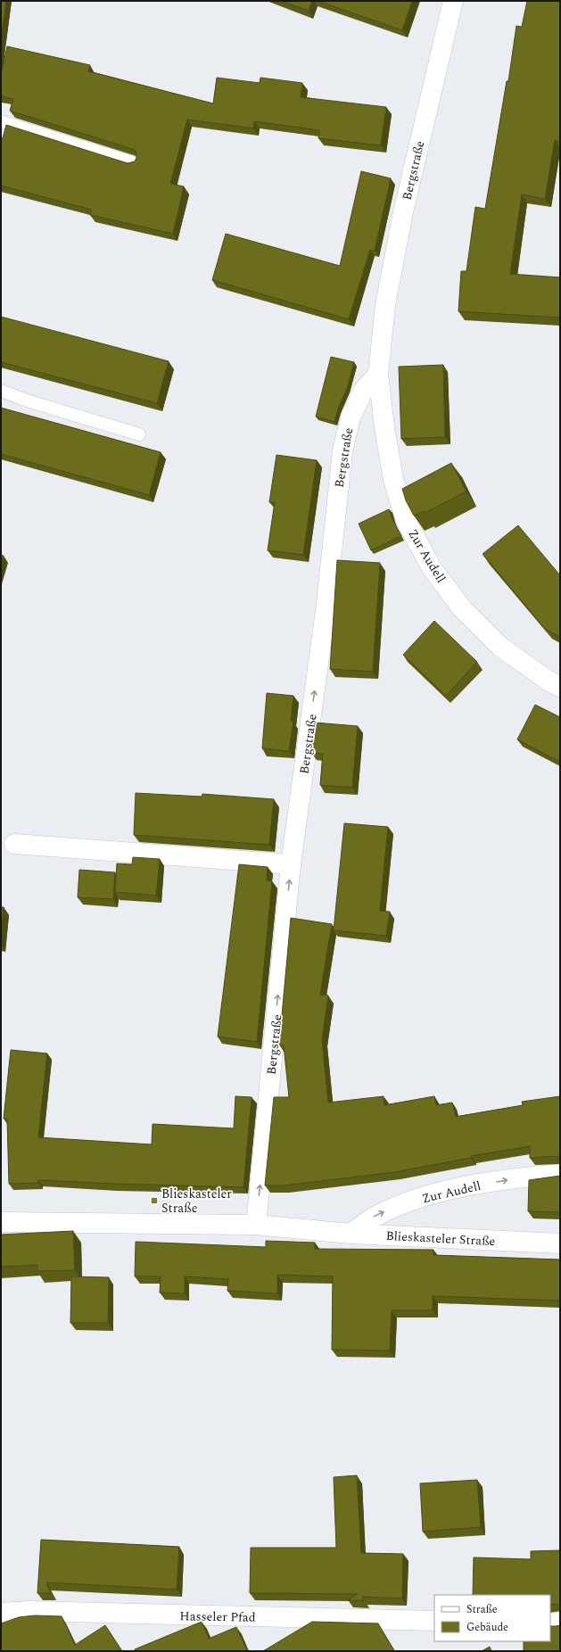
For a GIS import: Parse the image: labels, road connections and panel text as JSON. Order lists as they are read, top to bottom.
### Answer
{
  "streets": {
    "street": [
      "Bergstraße",
      "Zur Audell",
      "Blieskasteler Straße",
      "Hasseler Pfad"
    ]
  },
  "crossings": [
    ["Bergstraße", "Zur Audell"],
    ["Bergstraße", "Blieskasteler Straße"],
    ["Zur Audell", "Blieskasteler Straße"]
  ],
  "one_way": ["Bergstraße", "Zur Audell"],
  "places": {
    "transit": ["Blieskasteler Straße"]
  },
  "legend": ["Straße", "Gebäude"]
}
